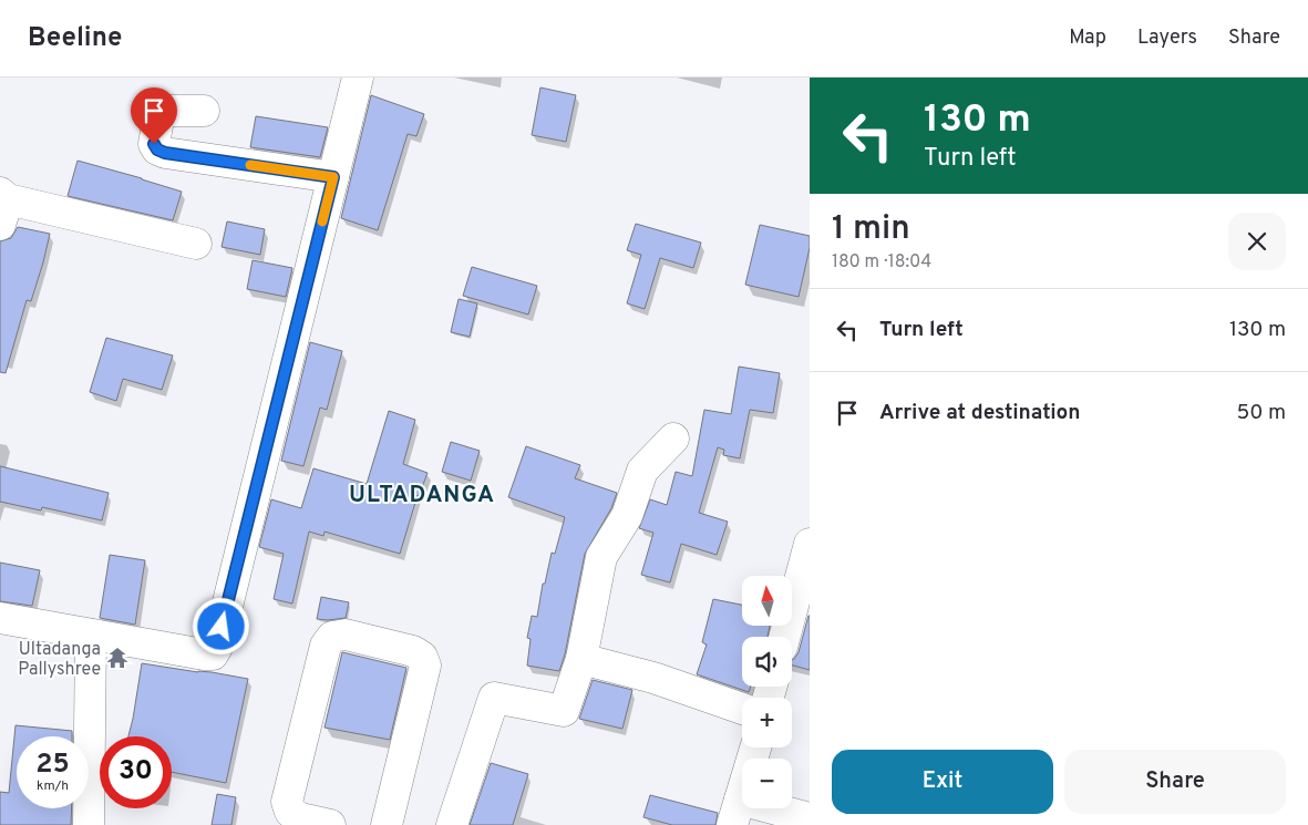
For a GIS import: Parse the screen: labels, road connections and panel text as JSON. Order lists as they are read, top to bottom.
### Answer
{
  "districts": ["ULTADANGA"],
  "places": {
    "temple": ["Ultadanga Pallyshree"]
  },
  "north": "top",
  "page": {
    "header": "Beeline",
    "nav": ["Map", "Layers", "Share"],
    "turn": ["130 m", "Turn left"],
    "heading": ["1 min", "180 m · 18:04"],
    "list": [
      {
        "name": "Turn left",
        "value": "130 m"
      },
      {
        "name": "Arrive at destination",
        "value": "50 m"
      }
    ],
    "map_buttons": ["+", "−"],
    "speed": "25 km/h",
    "limit": "30",
    "buttons": ["Exit", "Share"]
  }
}
